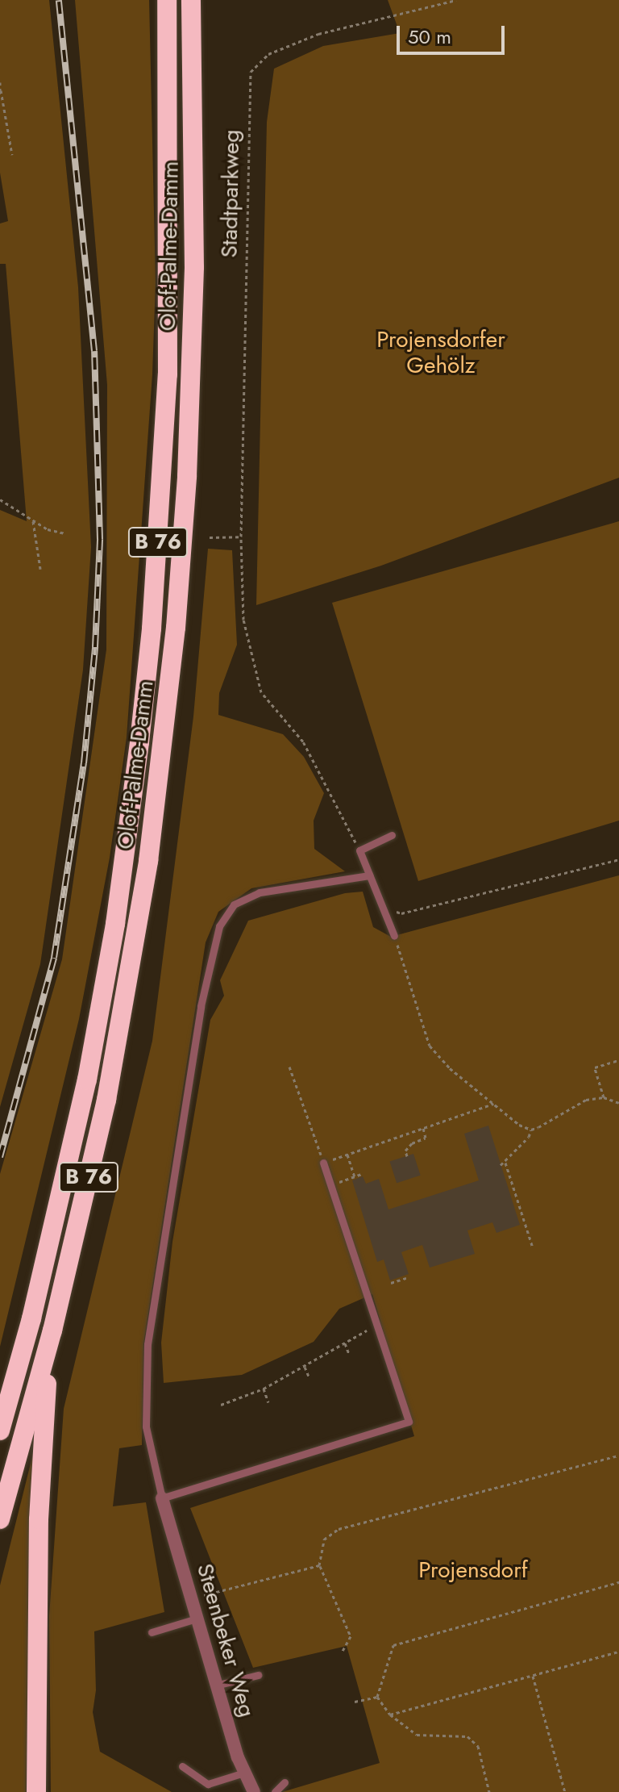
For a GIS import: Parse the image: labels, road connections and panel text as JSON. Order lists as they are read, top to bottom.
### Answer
{
  "streets": {
    "highway": ["Olof-Palme-Damm", "B 76"],
    "street": ["Steenbeker Weg"],
    "path": ["Stadtparkweg"]
  },
  "parks": ["Projensdorfer Gehölz", "Projensdorf"],
  "scale_bar": "50 m"
}
